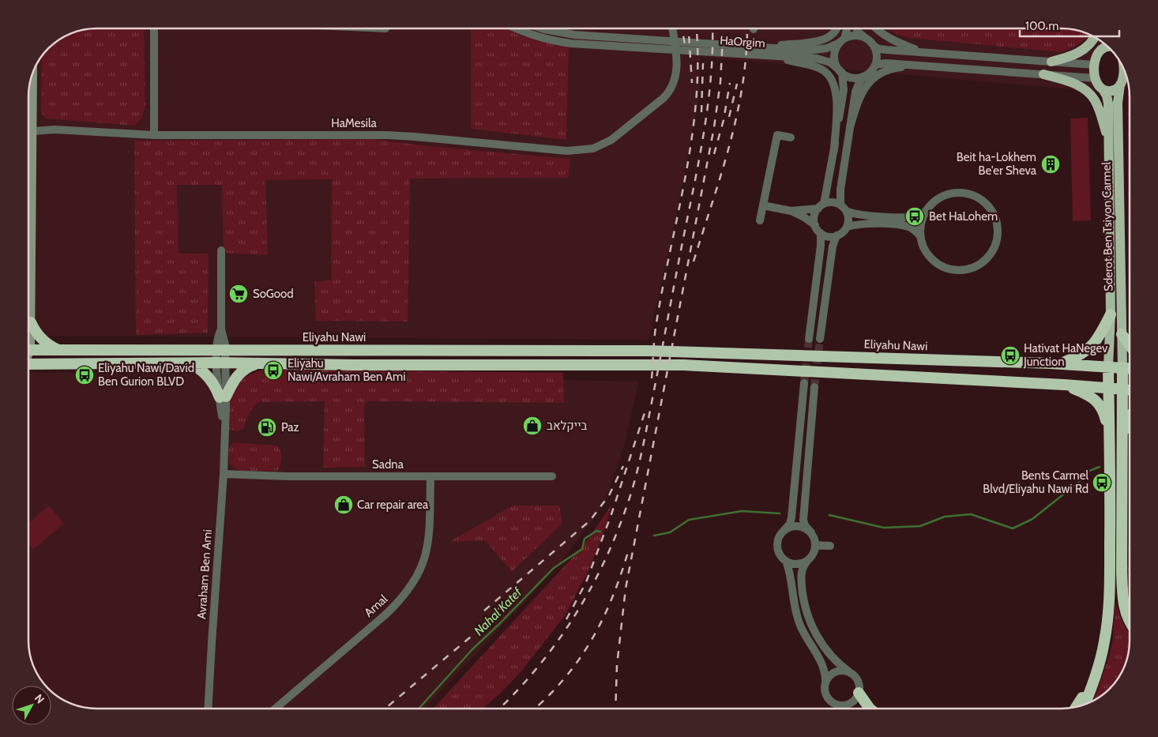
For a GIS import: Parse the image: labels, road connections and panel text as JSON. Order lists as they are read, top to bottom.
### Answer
{
  "streets": {
    "highway": ["Eliyahu Nawi"],
    "main road": ["Sderot Ben Tsiyon Carmel"],
    "street": [
      "HaOrgim",
      "HaMesila",
      "Sadna",
      "Avraham Ben Ami",
      "Amal"
    ]
  },
  "crossings": [
    ["Sderot Ben Tsiyon Carmel", "Eliyahu Nawi"],
    ["Eliyahu Nawi", "Avraham Ben Ami"],
    ["Sadna", "Avraham Ben Ami"],
    ["Sadna", "Amal"]
  ],
  "water": ["Nahal Katef"],
  "places": {
    "building": ["Beit ha-Lokhem Be'er Sheva"],
    "bus stop": [
      "Bet HaLohem",
      "Hativat HaNegev Junction",
      "Eliyahu Nawi/Avraham Ben Ami",
      "Eliyahu Nawi/David Ben Gurion BLVD",
      "Bents Carmel Blvd/Eliyahu Nawi Rd"
    ],
    "supermarket": ["SoGood"],
    "shop": ["בייקלאב", "Car repair area"],
    "fuel station": ["Paz"]
  },
  "scale_bar": "100 m",
  "north": "top right"
}
